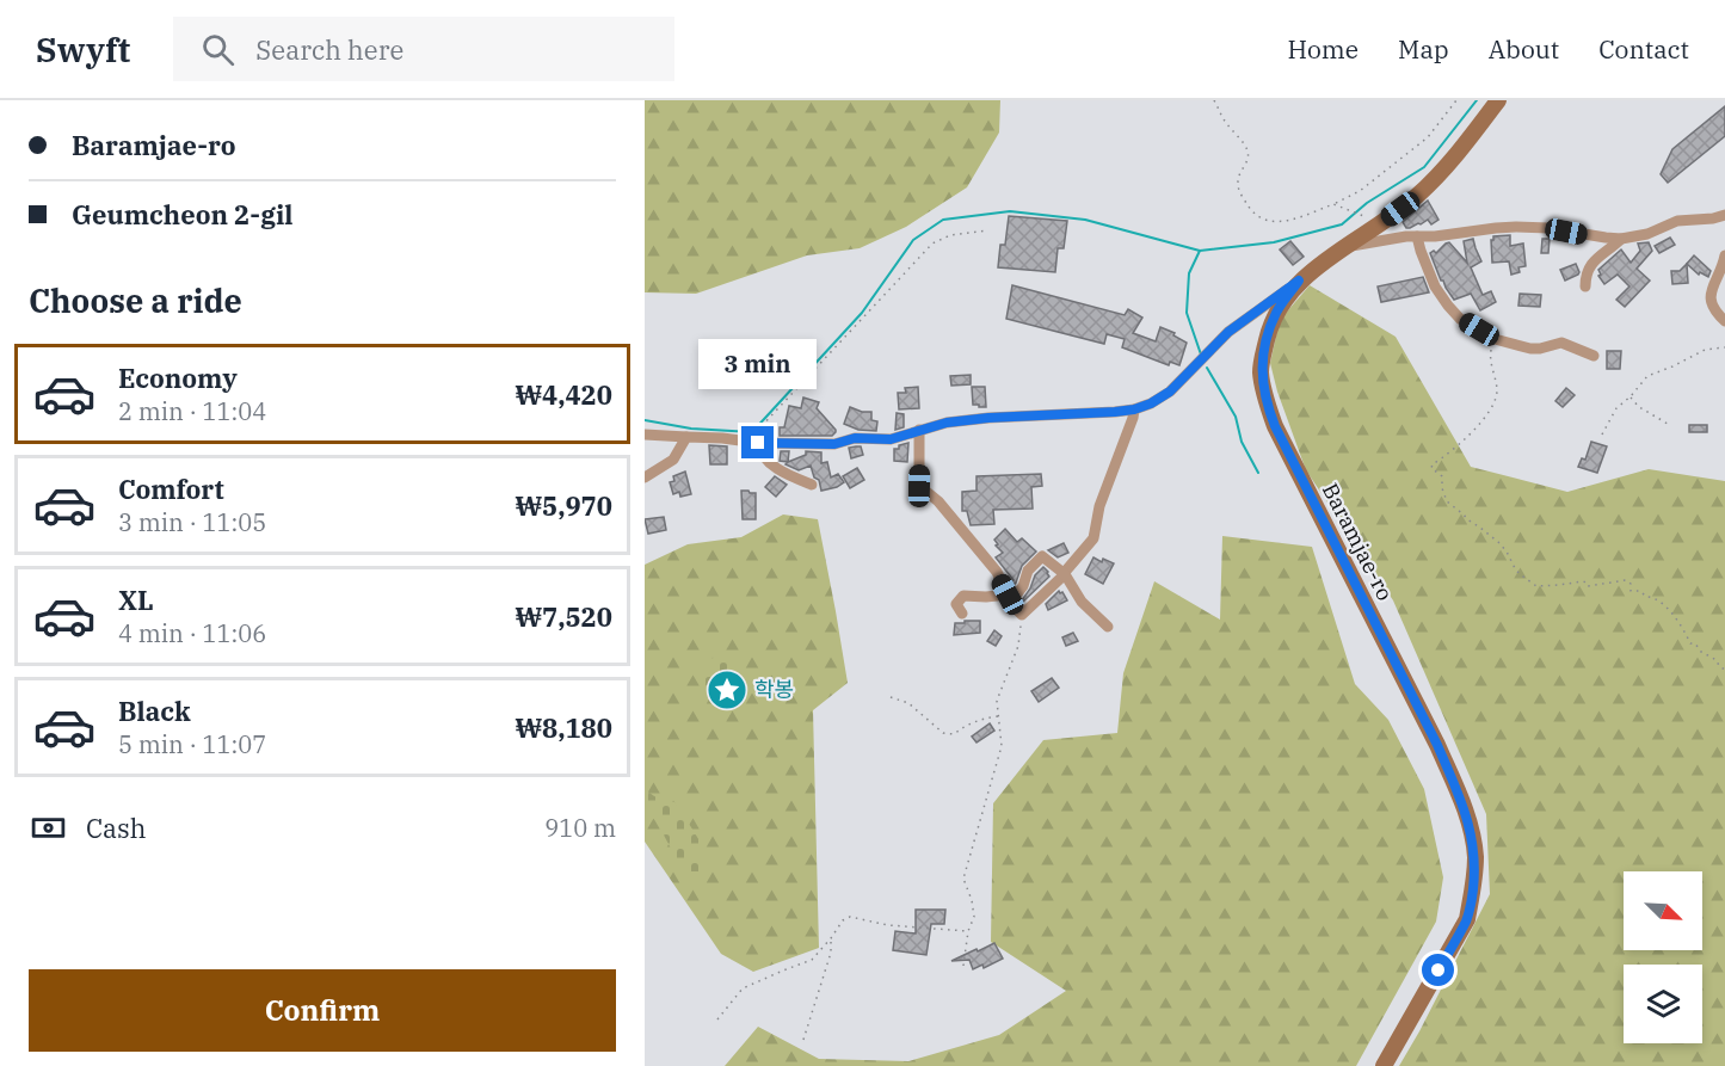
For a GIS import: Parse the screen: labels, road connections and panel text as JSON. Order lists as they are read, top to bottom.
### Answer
{
  "streets": {
    "street": ["Baramjae-ro"]
  },
  "places": {
    "place": ["학봉"]
  },
  "north": "bottom right",
  "page": {
    "header": "Swyft",
    "search": "Search here",
    "nav": [
      "Home",
      "Map",
      "About",
      "Contact"
    ],
    "banner": ["Baramjae-ro", "Geumcheon 2-gil"],
    "heading": "Choose a ride",
    "bubble": "3 min",
    "list": [
      {
        "name": "Economy",
        "note": "2 min · 11:04",
        "value": "₩4,420"
      },
      {
        "name": "Comfort",
        "note": "3 min · 11:05",
        "value": "₩5,970"
      },
      {
        "name": "XL",
        "note": "4 min · 11:06",
        "value": "₩7,520"
      },
      {
        "name": "Black",
        "note": "5 min · 11:07",
        "value": "₩8,180"
      }
    ],
    "pay": ["Cash", "910 m"],
    "buttons": "Confirm"
  }
}
